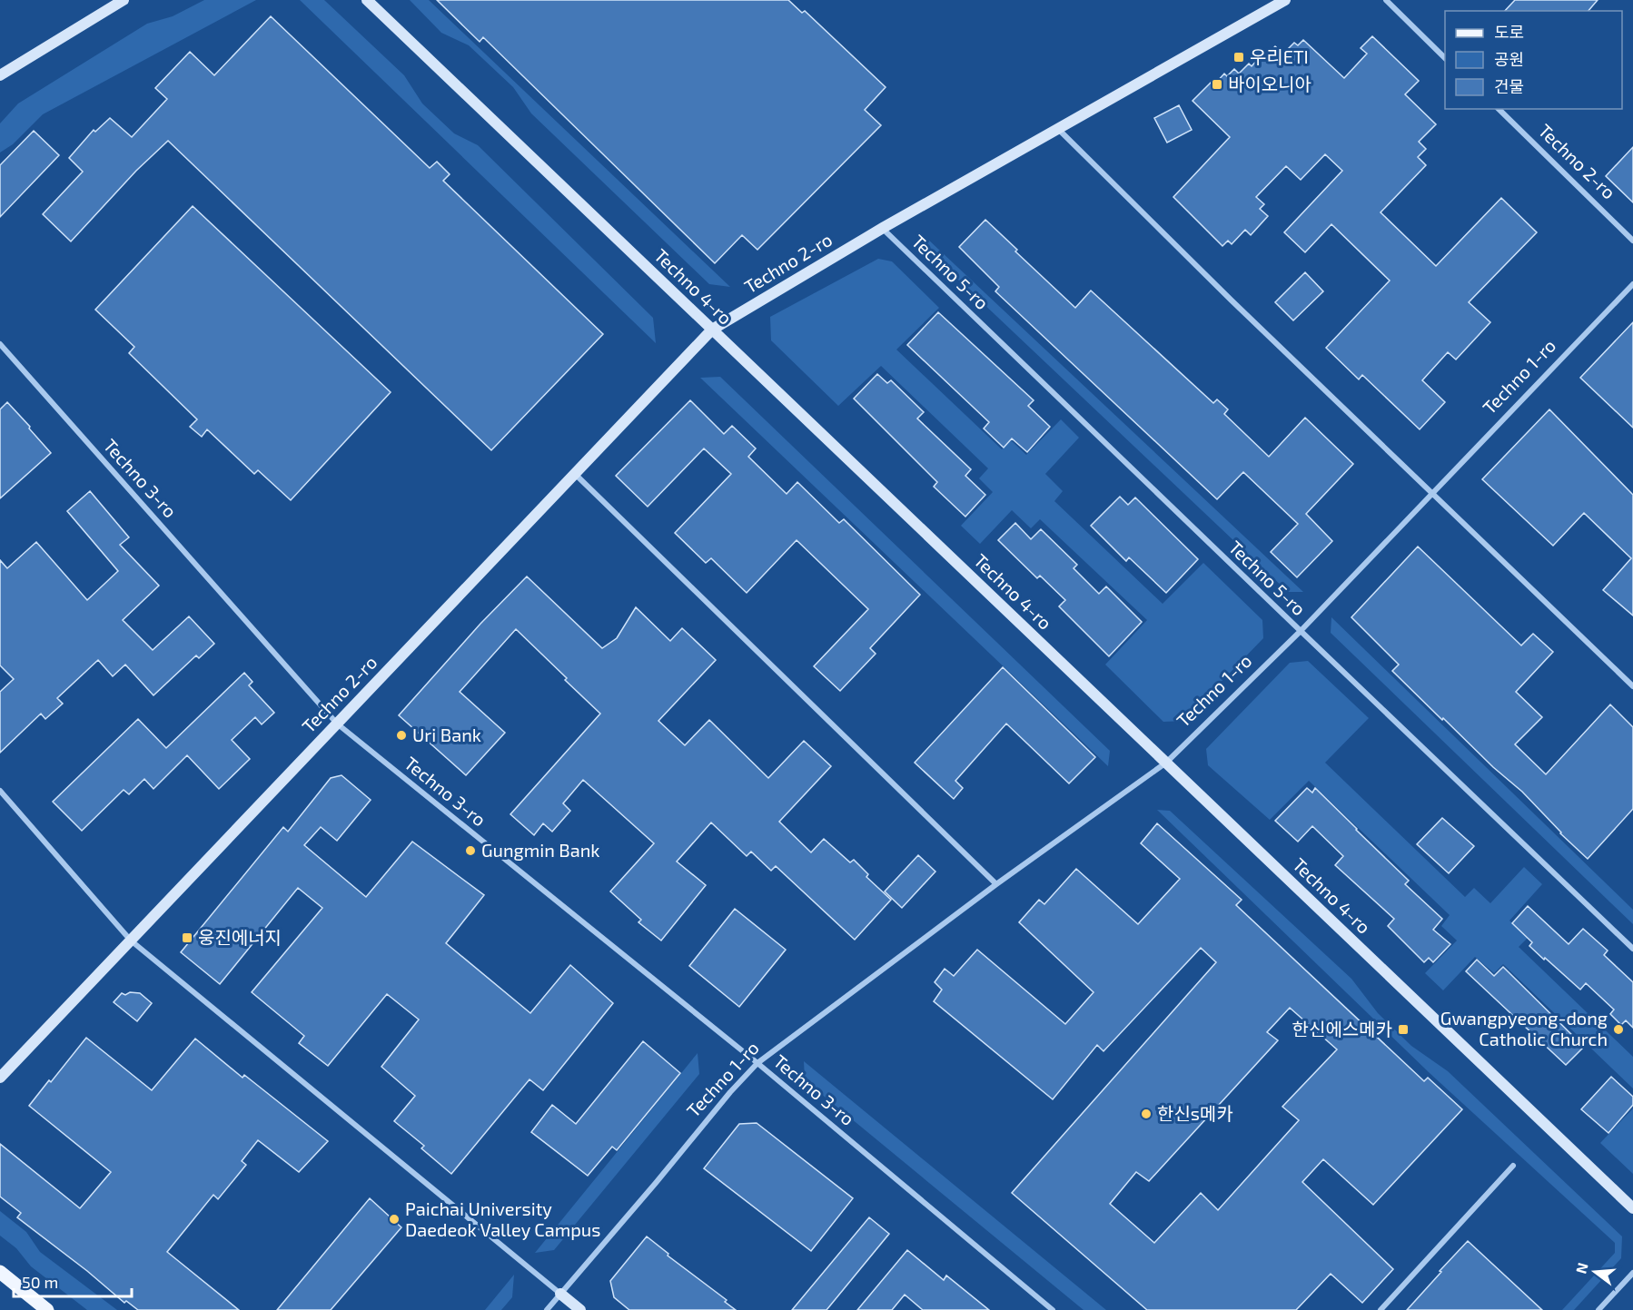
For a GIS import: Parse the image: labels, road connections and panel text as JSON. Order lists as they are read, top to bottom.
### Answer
{
  "streets": {
    "main road": ["Techno 2-ro", "Techno 4-ro"],
    "street": ["Techno 5-ro", "Techno 1-ro", "Techno 3-ro"]
  },
  "crossings": [
    ["Techno 2-ro", "Techno 5-ro"],
    ["Techno 2-ro", "Techno 4-ro"],
    ["Techno 2-ro", "Techno 3-ro"],
    ["Techno 5-ro", "Techno 1-ro"],
    ["Techno 4-ro", "Techno 1-ro"],
    ["Techno 1-ro", "Techno 3-ro"]
  ],
  "places": {
    "transit": [
      "우리ETI",
      "바이오니아",
      "웅진에너지",
      "한신에스메카"
    ],
    "other": [
      "Uri Bank",
      "Gungmin Bank",
      "Gwangpyeong-dong Catholic Church",
      "한신s메카",
      "Paichai University Daedeok Valley Campus"
    ]
  },
  "legend": ["도로", "공원", "건물"],
  "scale_bar": "50 m",
  "north": "left"
}
